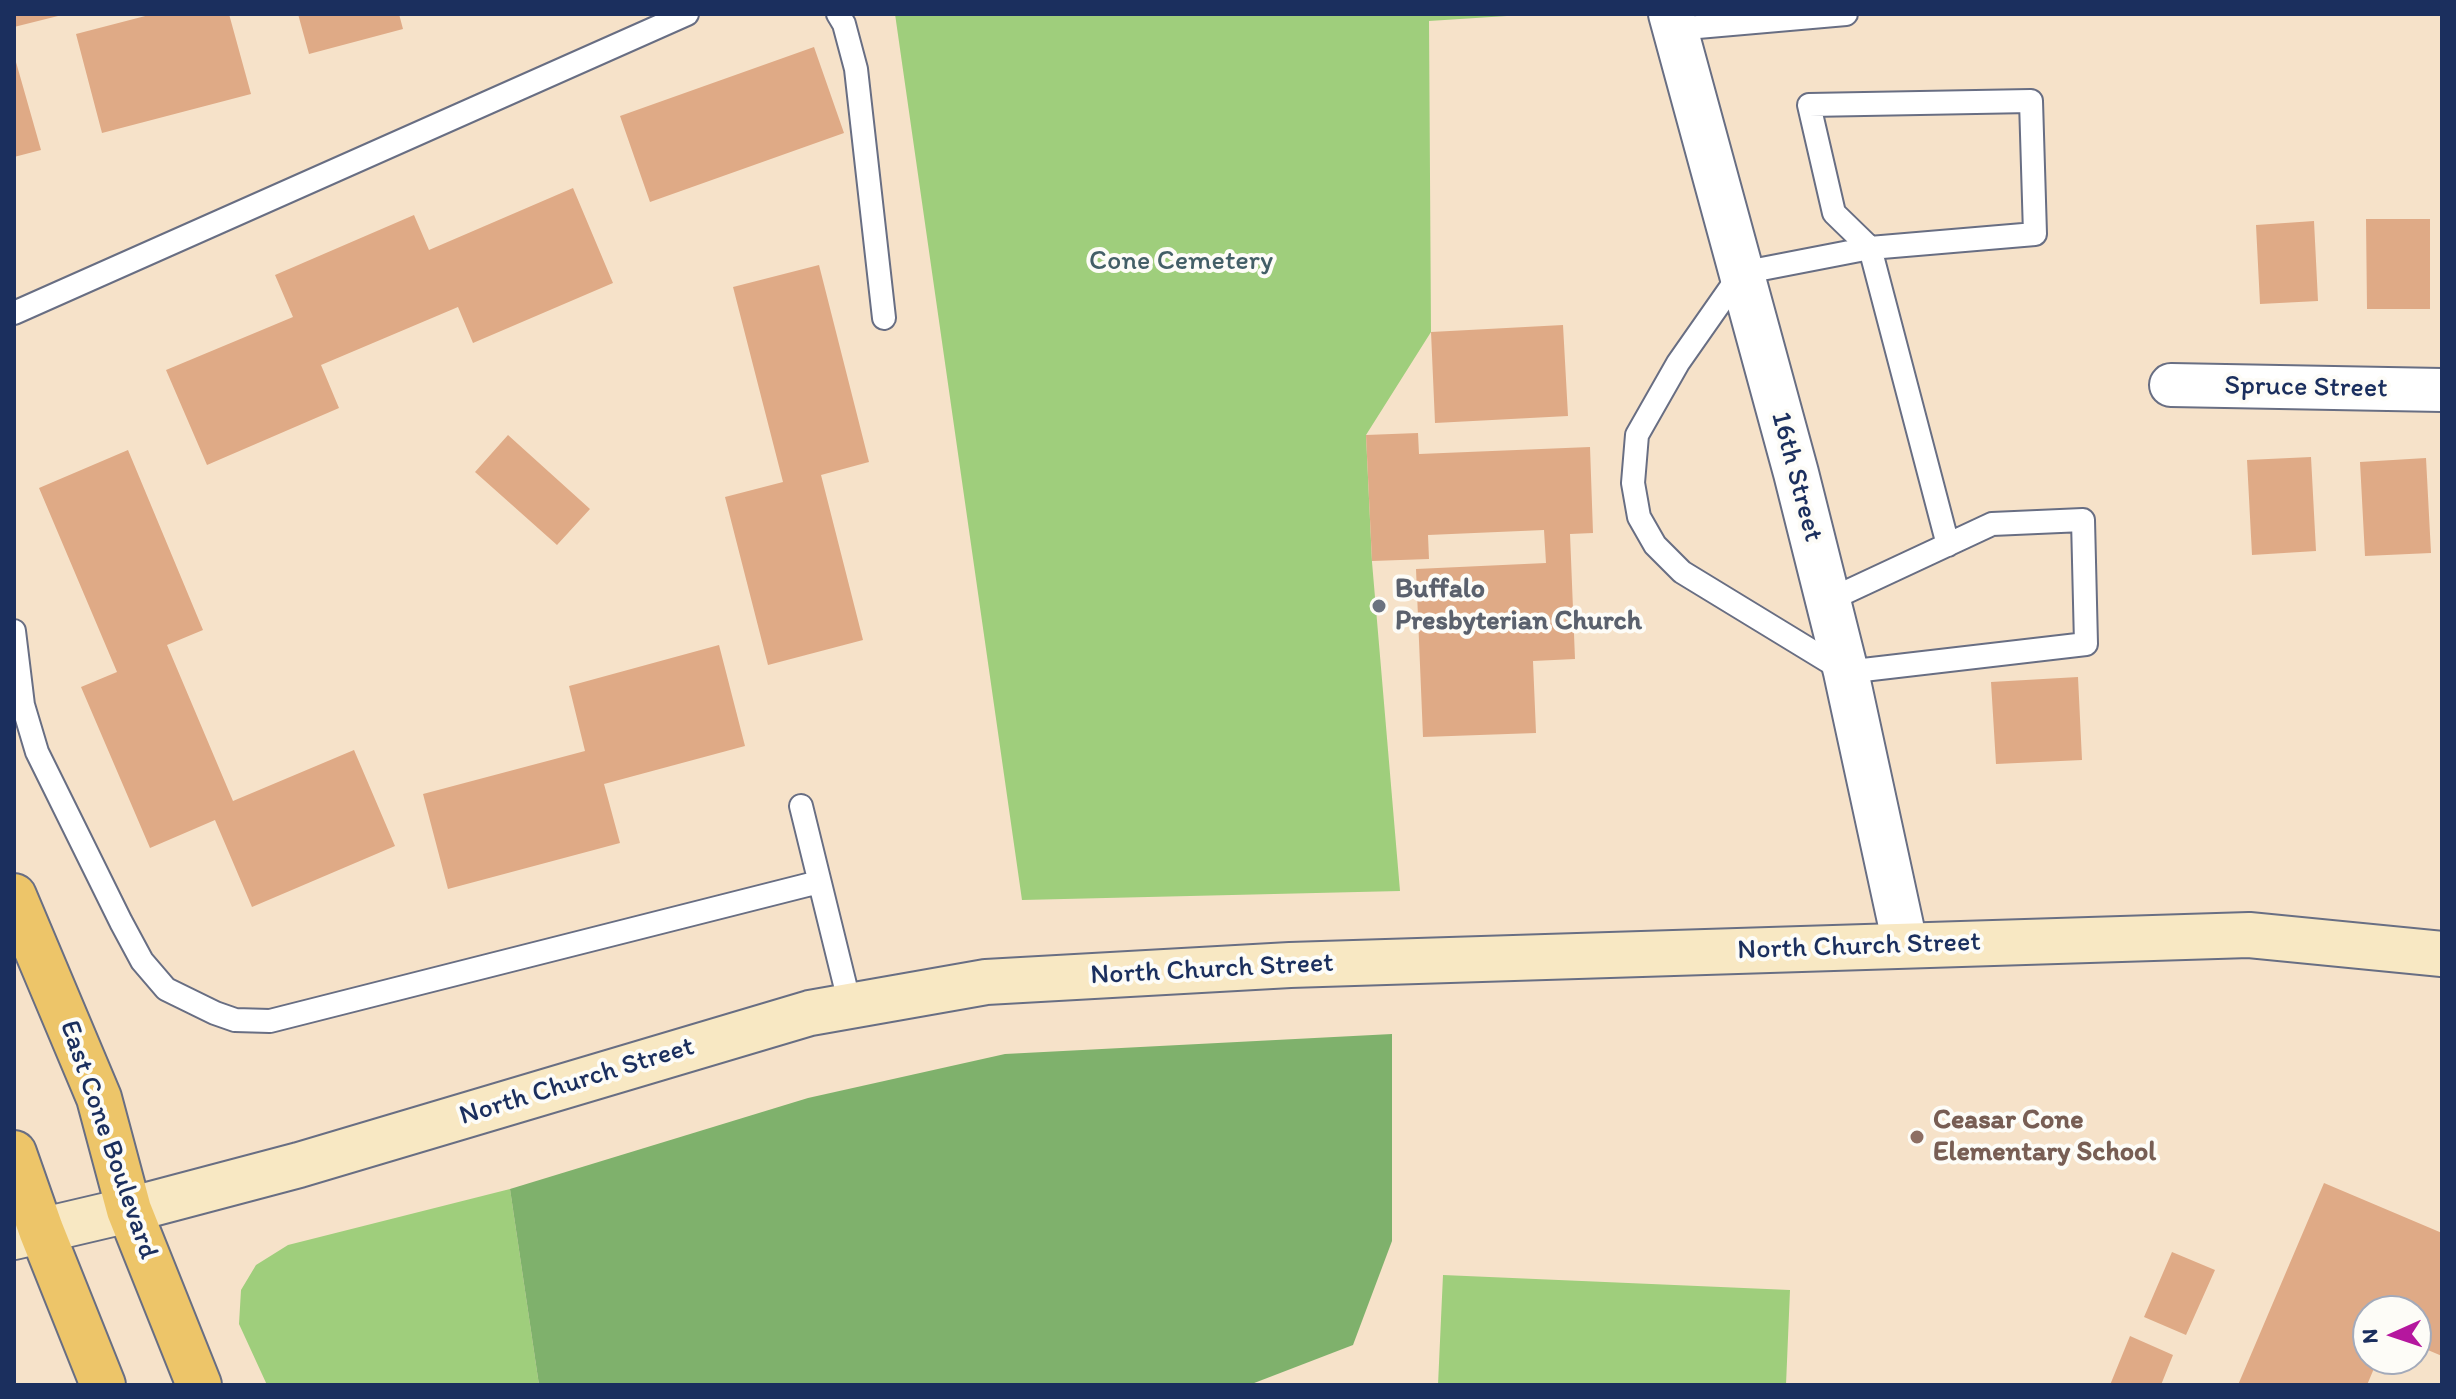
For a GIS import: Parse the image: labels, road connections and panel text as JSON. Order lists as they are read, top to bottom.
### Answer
{
  "streets": {
    "main road": ["North Church Street", "East Cone Boulevard"],
    "street": ["Spruce Street", "16th Street"]
  },
  "crossings": [
    ["16th Street", "North Church Street"],
    ["North Church Street", "East Cone Boulevard"]
  ],
  "parks": ["Cone Cemetery"],
  "places": ["Buffalo Presbyterian Church", "Ceasar Cone Elementary School"],
  "north": "left"
}
